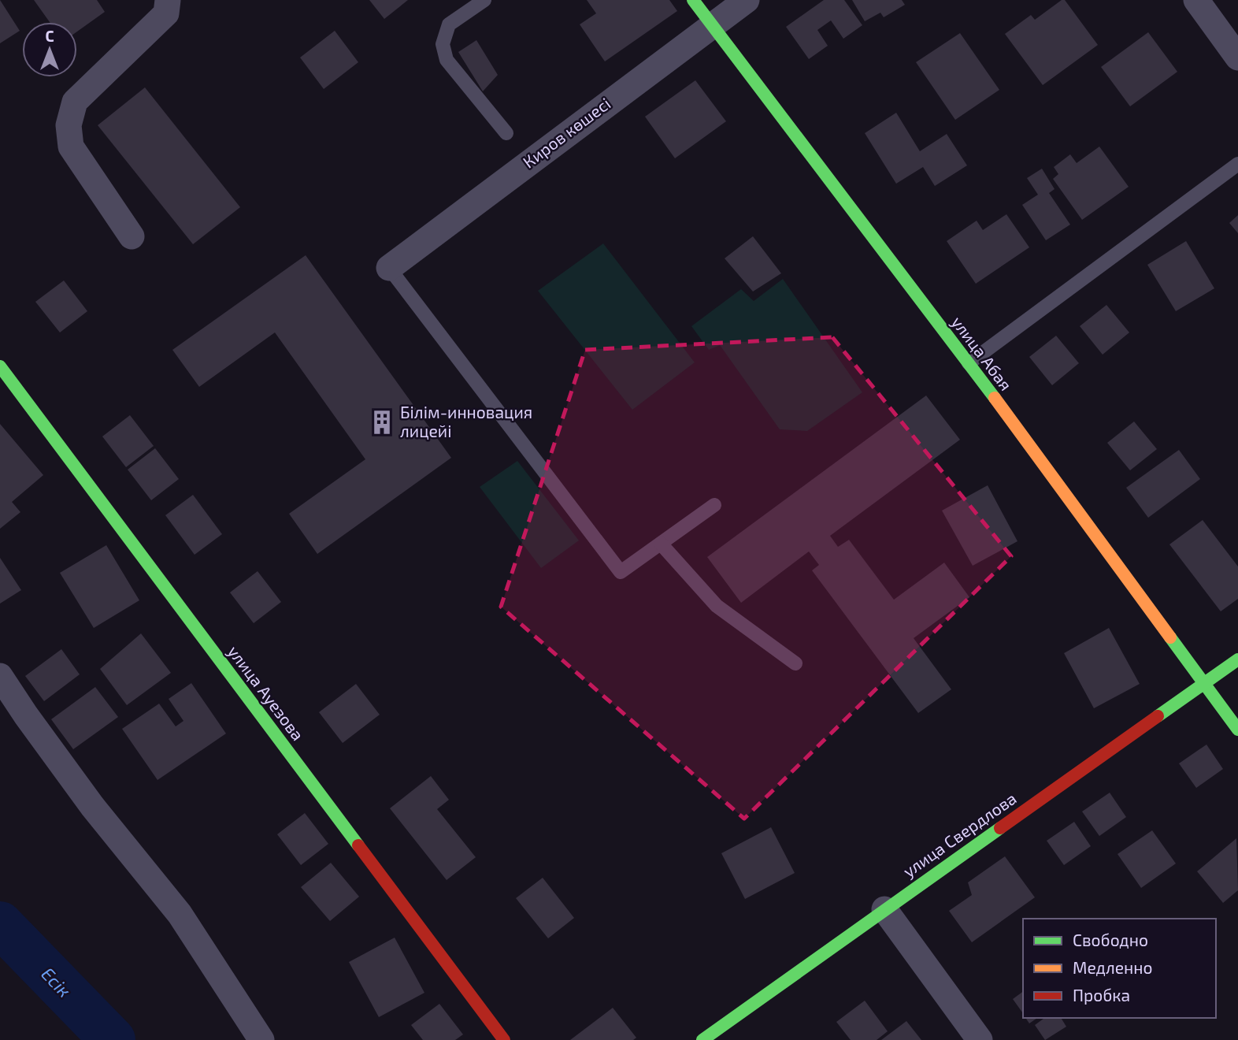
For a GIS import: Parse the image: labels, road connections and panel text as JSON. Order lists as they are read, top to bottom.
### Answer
{
  "streets": {
    "street": [
      "Киров көшесі",
      "улица Абая",
      "улица Ауезова",
      "улица Свердлова"
    ]
  },
  "crossings": [
    ["Киров көшесі", "улица Абая"],
    ["улица Абая", "улица Свердлова"]
  ],
  "water": ["Есік"],
  "places": {
    "building": ["Білім-инновация лицейі"]
  },
  "legend": ["Свободно", "Медленно", "Пробка"],
  "north": "top"
}
